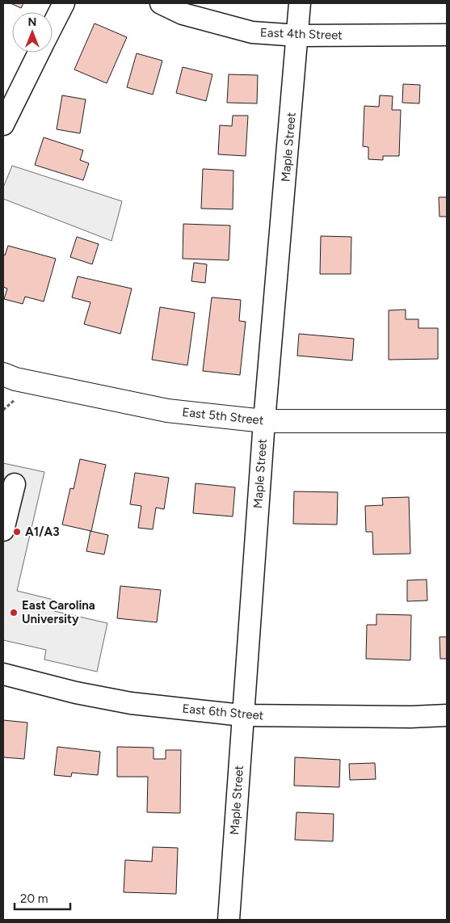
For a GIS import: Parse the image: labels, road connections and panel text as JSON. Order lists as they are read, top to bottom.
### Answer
{
  "streets": {
    "main road": ["East 5th Street"],
    "street": ["East 4th Street", "Maple Street", "East 6th Street"]
  },
  "crossings": [
    ["East 4th Street", "Maple Street"],
    ["Maple Street", "East 5th Street"],
    ["Maple Street", "East 6th Street"]
  ],
  "places": ["A1/A3", "East Carolina University"],
  "scale_bar": "20 m",
  "north": "top"
}
